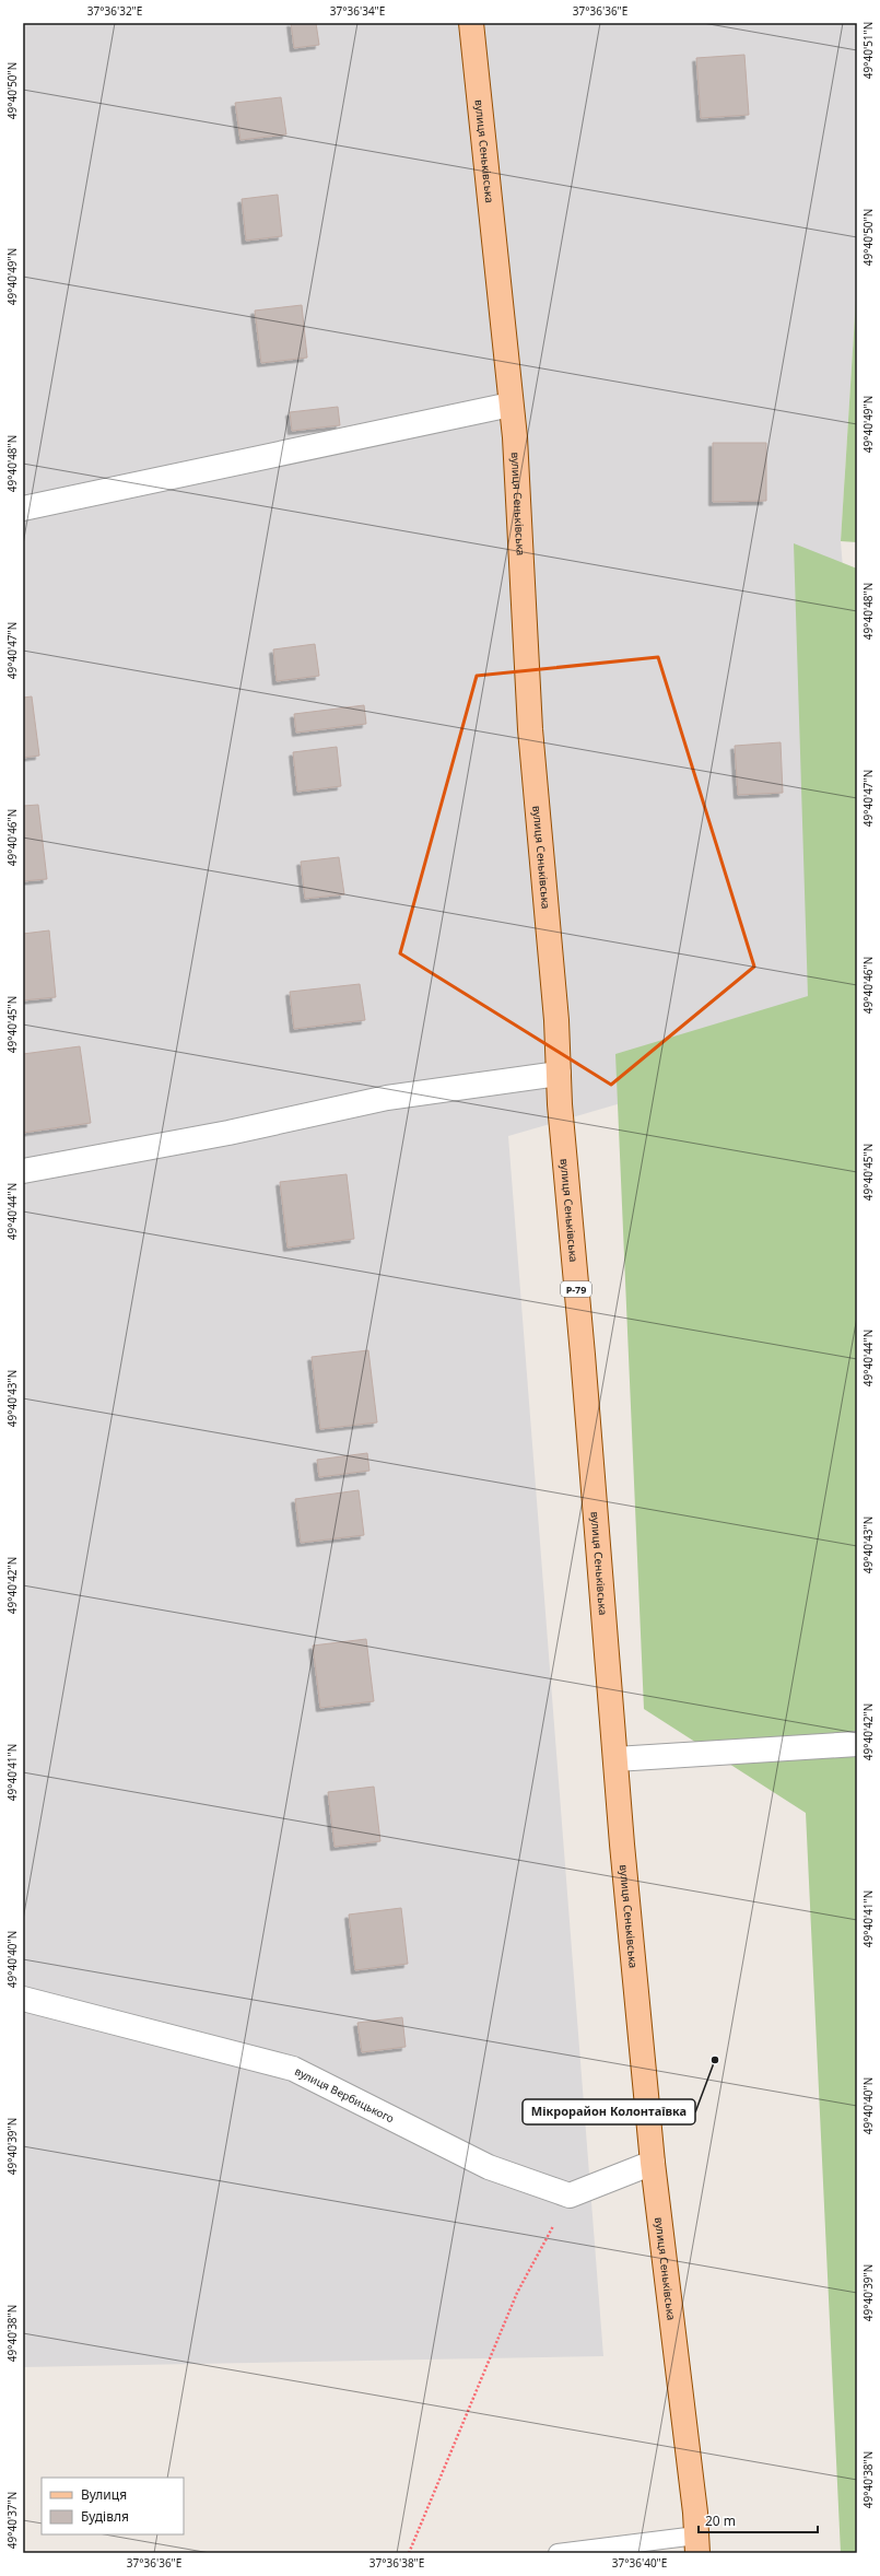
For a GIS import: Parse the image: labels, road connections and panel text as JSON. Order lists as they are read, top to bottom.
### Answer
{
  "streets": {
    "main road": ["вулиця Сенькiвська", "Р-79"],
    "street": ["вулиця Вербицького"]
  },
  "places": ["Мiкрорайон Колонтаївка"],
  "legend": ["Вулиця", "Будівля"],
  "scale_bar": "20 m",
  "coordinates": [
    "37°36'32\"E",
    "37°36'34\"E",
    "37°36'36\"E",
    "49°40'51\"N",
    "49°40'50\"N",
    "49°40'49\"N",
    "49°40'48\"N",
    "49°40'47\"N",
    "49°40'46\"N",
    "49°40'45\"N",
    "49°40'44\"N",
    "49°40'43\"N",
    "49°40'42\"N",
    "49°40'41\"N",
    "49°40'40\"N",
    "49°40'39\"N",
    "49°40'38\"N",
    "49°40'37\"N",
    "37°36'38\"E",
    "37°36'40\"E"
  ]
}
